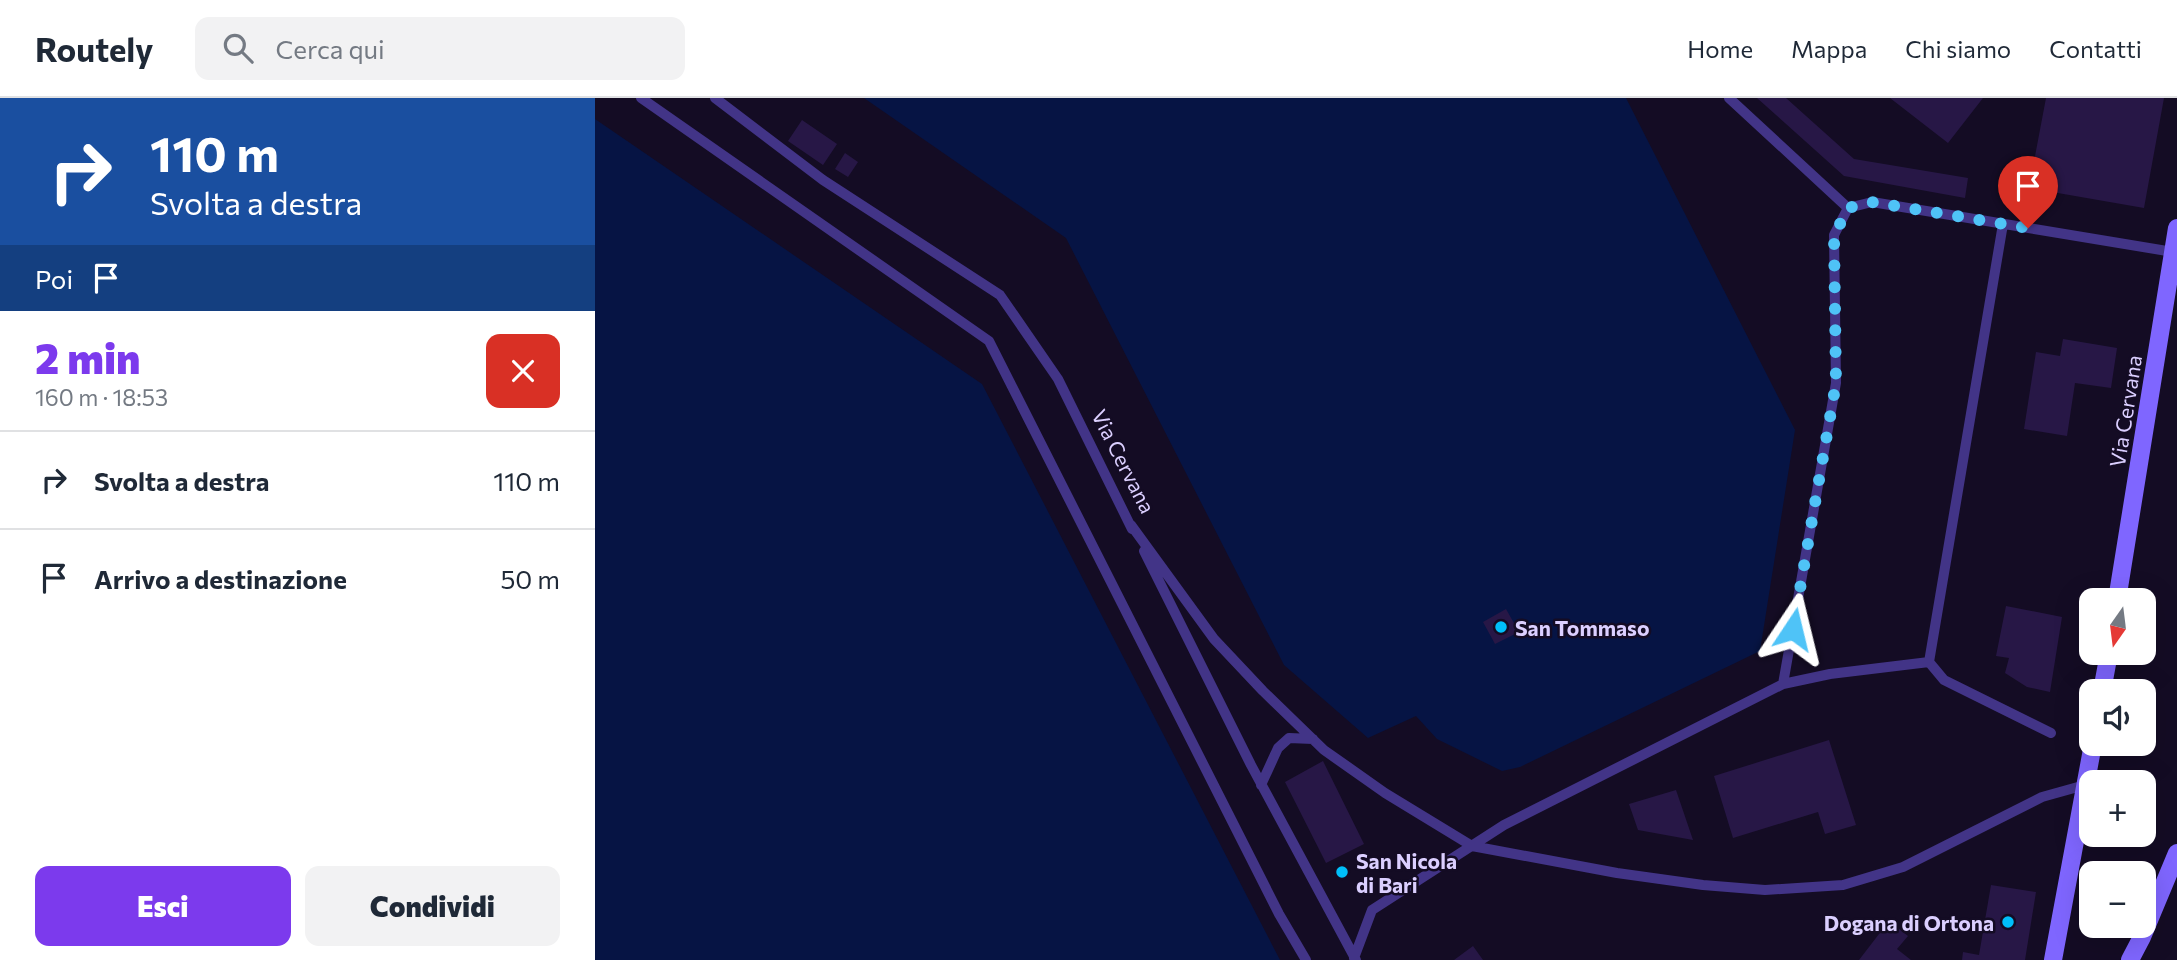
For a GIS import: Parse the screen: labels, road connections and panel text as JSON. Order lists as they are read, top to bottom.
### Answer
{
  "streets": {
    "street": ["Via Cervana"]
  },
  "places": ["San Tommaso", "San Nicola di Bari", "Dogana di Ortona"],
  "north": "bottom",
  "page": {
    "header": "Routely",
    "search": "Cerca qui",
    "nav": [
      "Home",
      "Mappa",
      "Chi siamo",
      "Contatti"
    ],
    "turn": ["110 m", "Svolta a destra"],
    "then": "Poi",
    "heading": ["2 min", "160 m · 18:53"],
    "list": [
      {
        "name": "Svolta a destra",
        "value": "110 m"
      },
      {
        "name": "Arrivo a destinazione",
        "value": "50 m"
      }
    ],
    "map_buttons": ["+", "−"],
    "buttons": ["Esci", "Condividi"]
  }
}
